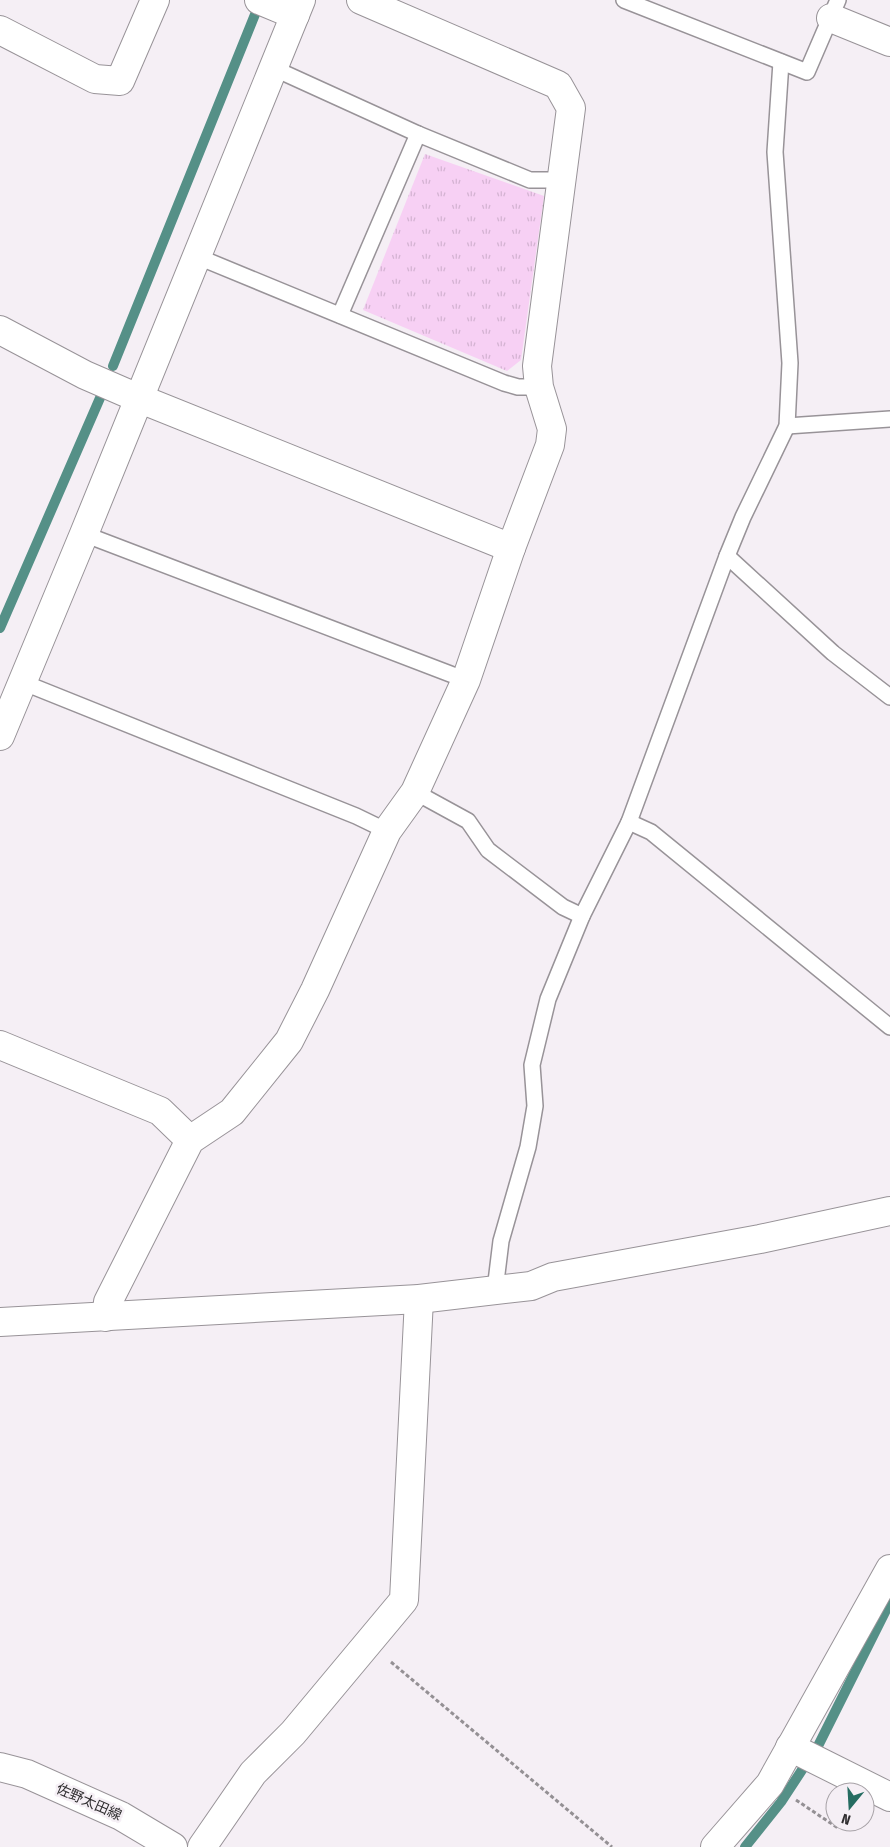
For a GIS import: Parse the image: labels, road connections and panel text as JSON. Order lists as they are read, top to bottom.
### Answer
{
  "streets": {
    "street": ["佐野太田線"]
  },
  "north": "bottom"
}
